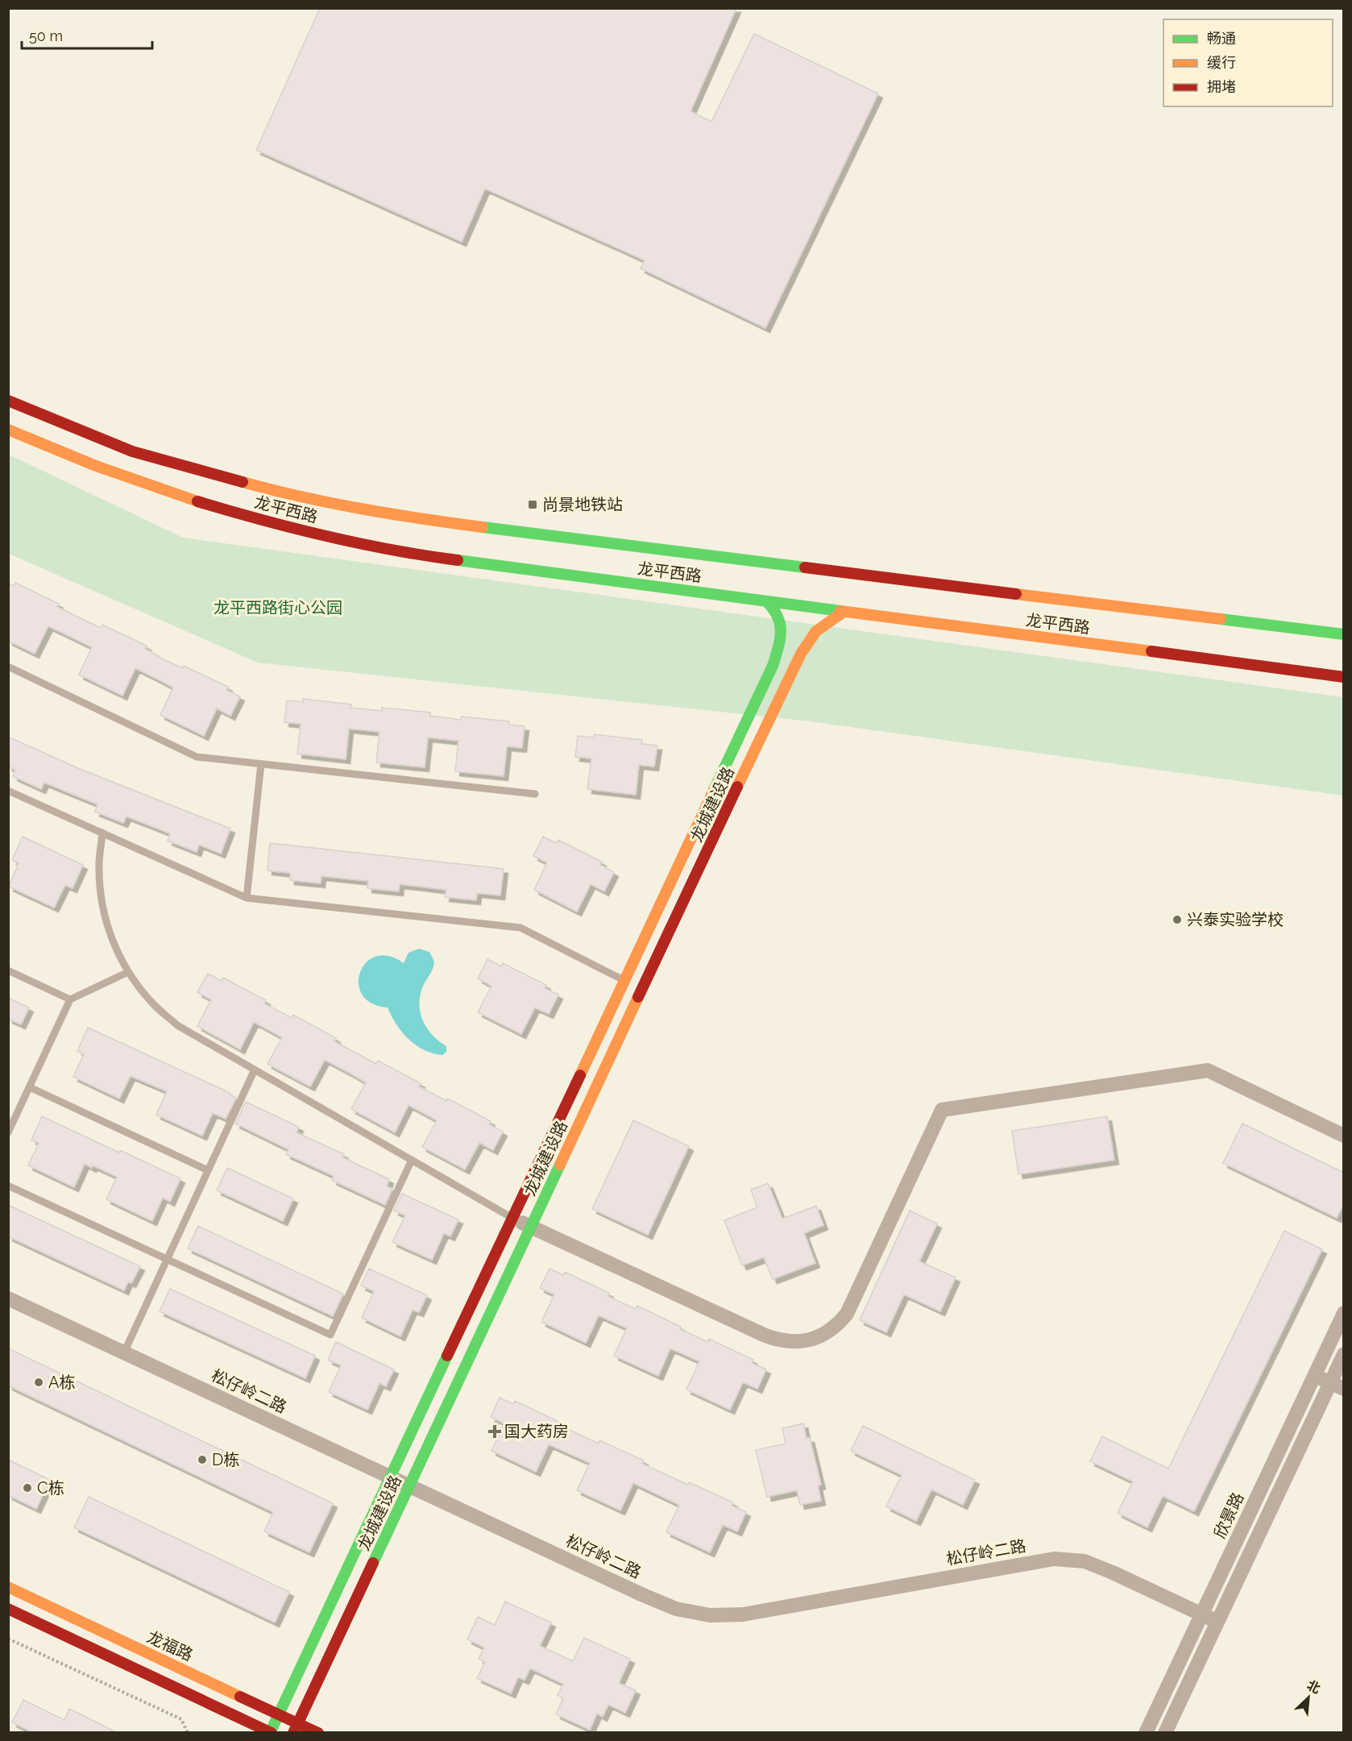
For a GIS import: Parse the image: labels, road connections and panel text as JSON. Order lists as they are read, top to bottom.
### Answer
{
  "streets": {
    "street": [
      "龙平西路",
      "龙城建设路",
      "松仔岭二路",
      "欣景路",
      "龙福路"
    ]
  },
  "crossings": [
    ["龙平西路", "龙城建设路"],
    ["龙城建设路", "松仔岭二路"],
    ["龙城建设路", "龙福路"],
    ["松仔岭二路", "欣景路"]
  ],
  "parks": ["龙平西路街心公园"],
  "places": {
    "transit": ["尚景地铁站"],
    "other": [
      "兴泰实验学校",
      "A栋",
      "D栋",
      "C栋"
    ],
    "health": ["国大药房"]
  },
  "legend": ["畅通", "缓行", "拥堵"],
  "scale_bar": "50 m",
  "north": "top right"
}
